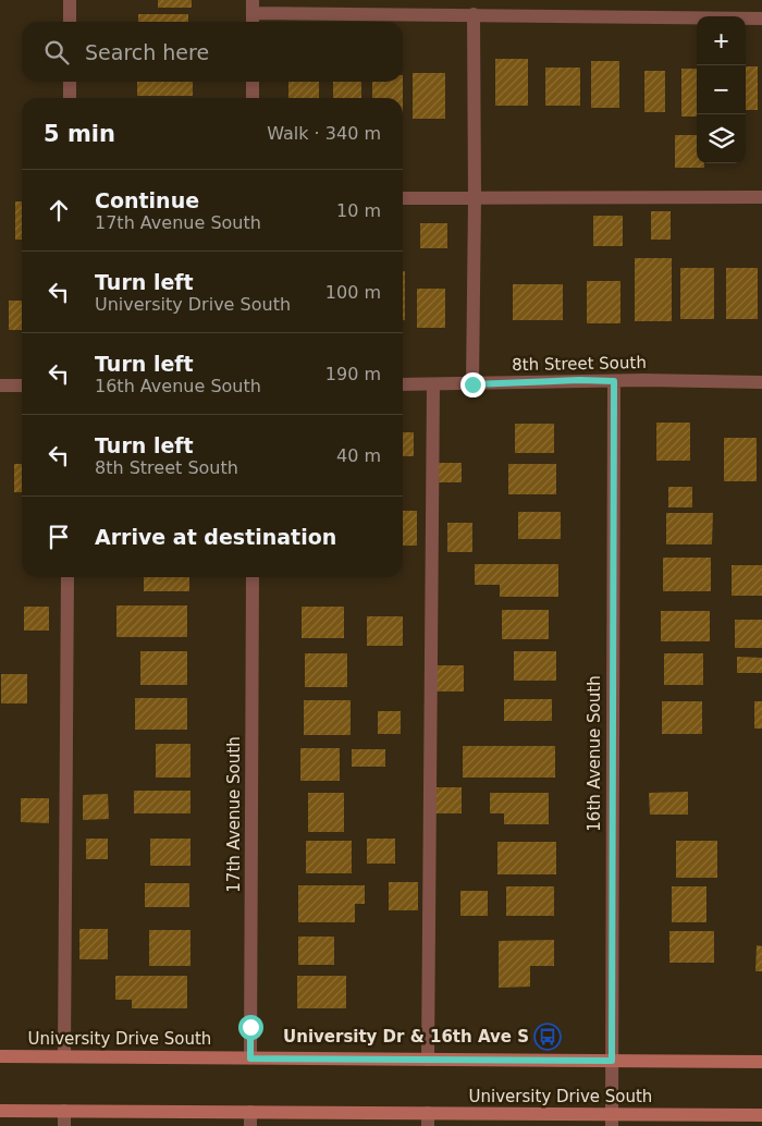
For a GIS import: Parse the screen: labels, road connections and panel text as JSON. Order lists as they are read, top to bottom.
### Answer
{
  "streets": {
    "main road": ["University Drive South"],
    "street": ["8th Street South", "16th Avenue South", "17th Avenue South"]
  },
  "crossings": [
    ["8th Street South", "16th Avenue South"],
    ["16th Avenue South", "University Drive South"],
    ["17th Avenue South", "University Drive South"]
  ],
  "places": {
    "bus stop": ["University Dr & 16th Ave S"]
  },
  "page": {
    "map_buttons": ["+", "−"],
    "search": "Search here",
    "heading": ["5 min", "Walk · 340 m"],
    "list": [
      ["Continue", "17th Avenue South", "10 m"],
      ["Turn left", "University Drive South", "100 m"],
      ["Turn left", "16th Avenue South", "190 m"],
      ["Turn left", "8th Street South", "40 m"],
      "Arrive at destination"
    ]
  }
}
